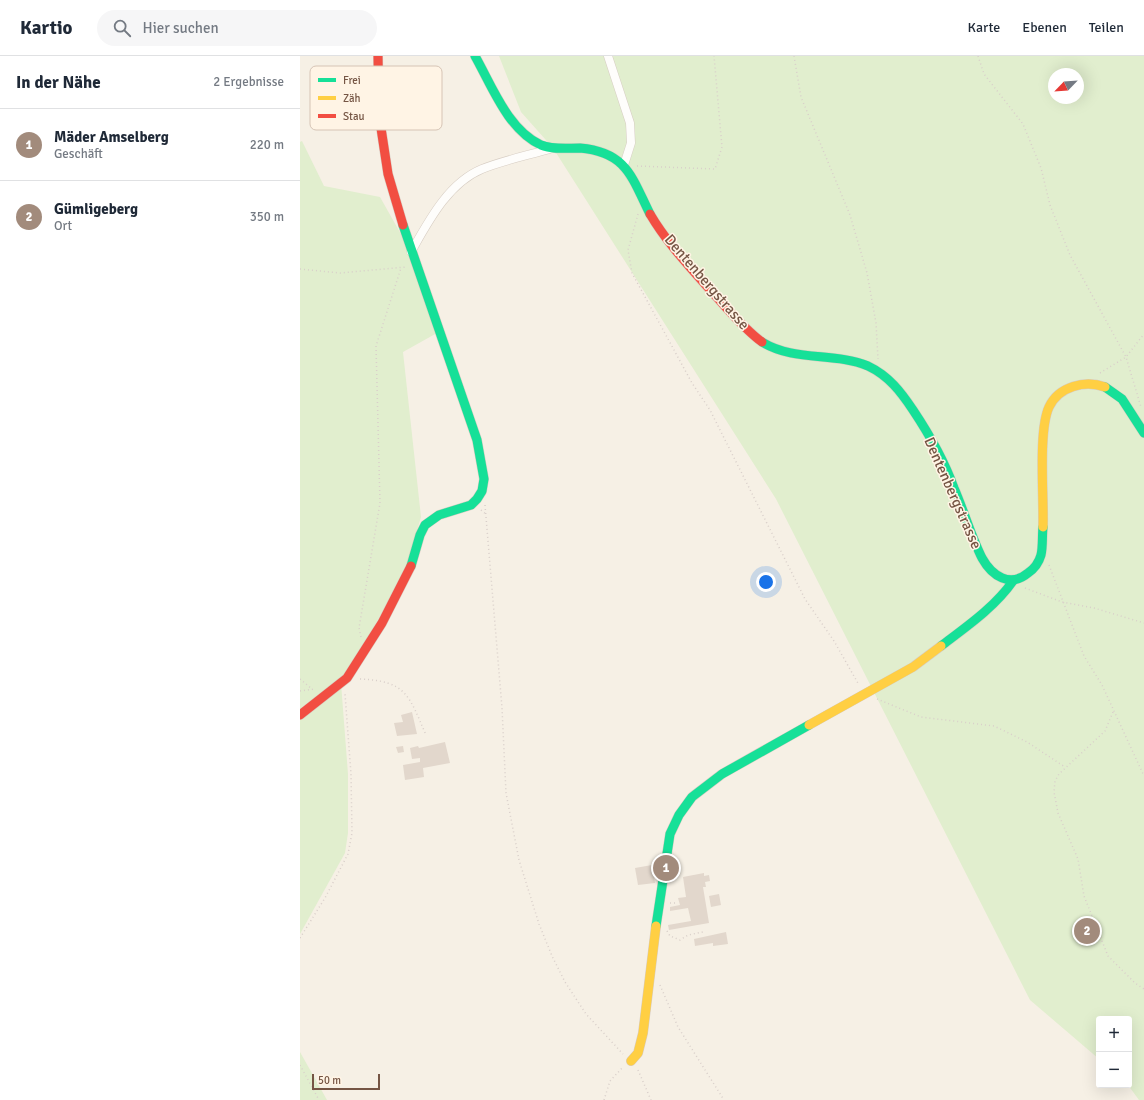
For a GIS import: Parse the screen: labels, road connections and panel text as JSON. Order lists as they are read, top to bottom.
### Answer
{
  "streets": {
    "street": ["Dentenbergstrasse"]
  },
  "legend": ["Frei", "Zäh", "Stau"],
  "scale_bar": "50 m",
  "north": "bottom left",
  "page": {
    "header": "Kartio",
    "search": "Hier suchen",
    "nav": ["Karte", "Ebenen", "Teilen"],
    "heading": ["In der Nähe", "2 Ergebnisse"],
    "list": [
      {
        "mark": "1",
        "name": "Mäder Amselberg",
        "note": "Geschäft",
        "value": "220 m"
      },
      {
        "mark": "2",
        "name": "Gümligeberg",
        "note": "Ort",
        "value": "350 m"
      }
    ],
    "pins": ["1", "2"],
    "map_buttons": ["+", "−"],
    "scale": "50 m"
  }
}
